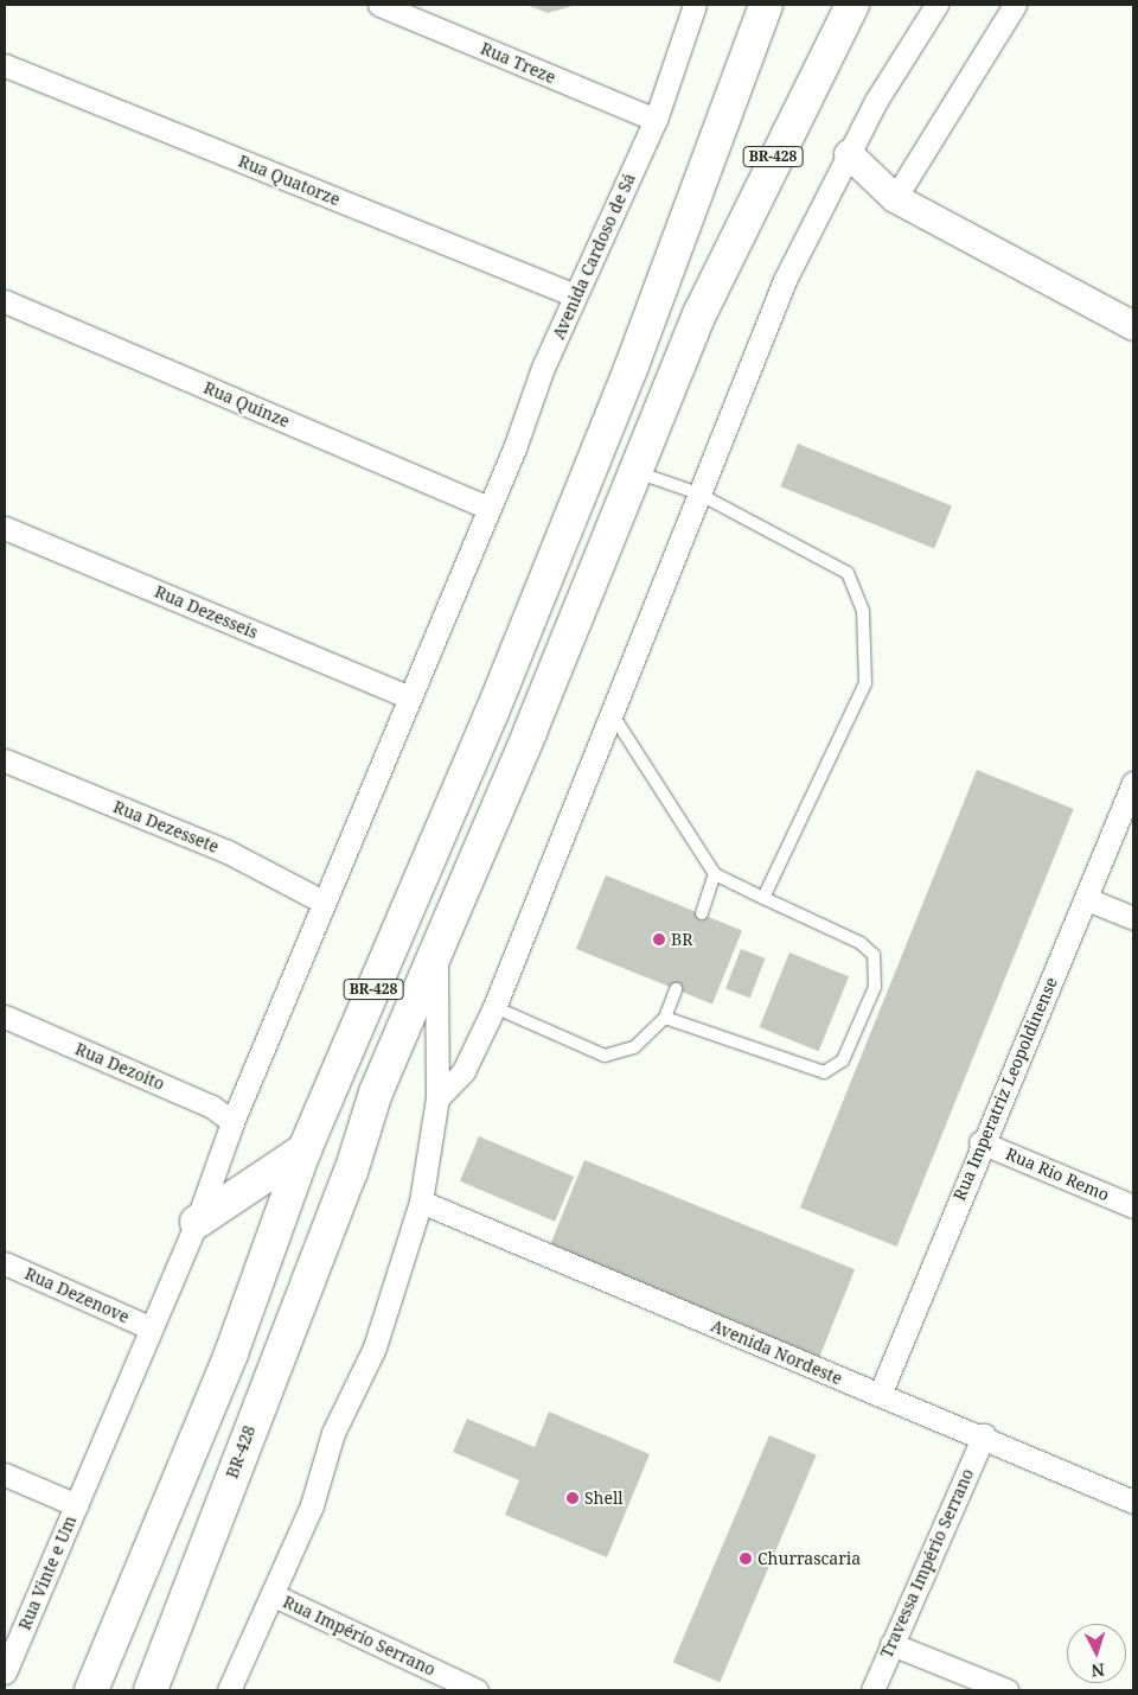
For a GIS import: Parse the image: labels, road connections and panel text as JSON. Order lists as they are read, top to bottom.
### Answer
{
  "streets": {
    "highway": ["BR-428"],
    "street": [
      "Rua Treze",
      "Rua Quatorze",
      "Avenida Cardoso de Sá",
      "Rua Quinze",
      "Rua Dezesseis",
      "Rua Dezessete",
      "Rua Dezoito",
      "Rua Imperatriz Leopoldinense",
      "Rua Rio Remo",
      "Rua Dezenove",
      "Avenida Nordeste",
      "Travessa Império Serrano",
      "Rua Vinte e Um",
      "Rua Império Serrano"
    ]
  },
  "crossings": [
    ["Rua Treze", "Avenida Cardoso de Sá"],
    ["Rua Quatorze", "Avenida Cardoso de Sá"],
    ["Avenida Cardoso de Sá", "Rua Quinze"],
    ["Avenida Cardoso de Sá", "Rua Dezesseis"],
    ["Avenida Cardoso de Sá", "Rua Dezessete"],
    ["Avenida Cardoso de Sá", "Rua Vinte e Um"],
    ["Rua Dezessete", "Rua Vinte e Um"],
    ["Rua Dezoito", "Rua Vinte e Um"],
    ["Rua Imperatriz Leopoldinense", "Rua Rio Remo"],
    ["Rua Imperatriz Leopoldinense", "Avenida Nordeste"],
    ["Rua Dezenove", "Rua Vinte e Um"],
    ["Avenida Nordeste", "Travessa Império Serrano"]
  ],
  "places": ["BR", "Shell", "Churrascaria"],
  "north": "bottom"
}
